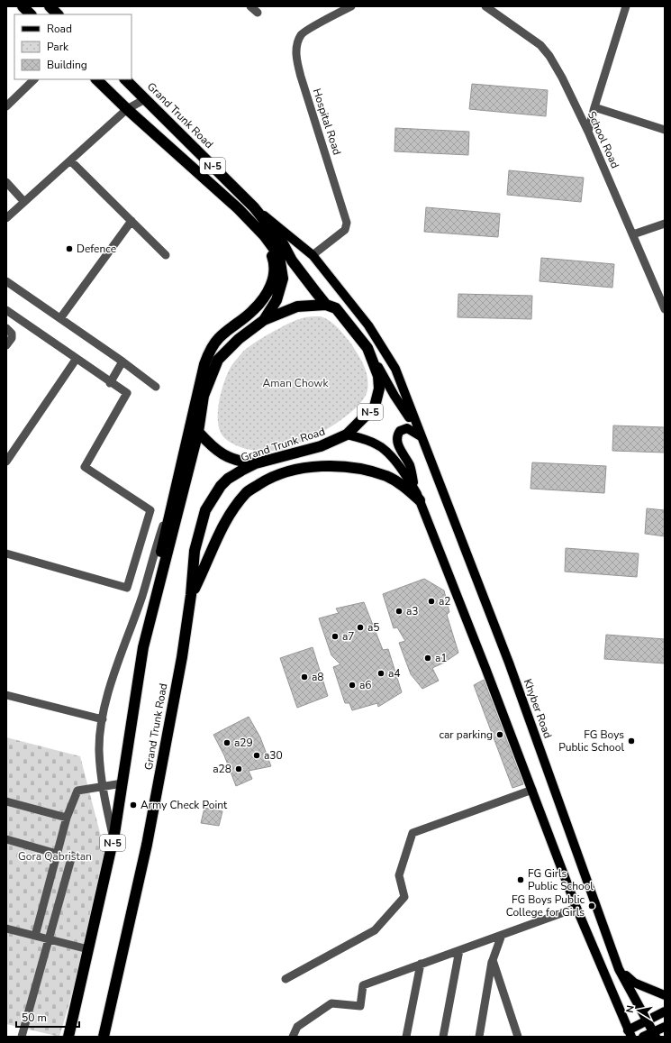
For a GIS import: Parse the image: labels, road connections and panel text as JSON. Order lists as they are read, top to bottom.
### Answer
{
  "streets": {
    "highway": ["Grand Trunk Road", "N-5"],
    "main road": ["Khyber Road"],
    "street": ["Hospital Road", "School Road"]
  },
  "parks": ["Aman Chowk", "Gora Qabristan"],
  "places": [
    "Defence",
    "a2",
    "a3",
    "a5",
    "a7",
    "a1",
    "a4",
    "a8",
    "a6",
    "car parking",
    "FG Boys Public School",
    "a29",
    "a30",
    "a28",
    "Army Check Point",
    "FG Girls Public School",
    "FG Boys Public College for Girls"
  ],
  "legend": ["Road", "Park", "Building"],
  "scale_bar": "50 m",
  "north": "left"
}
